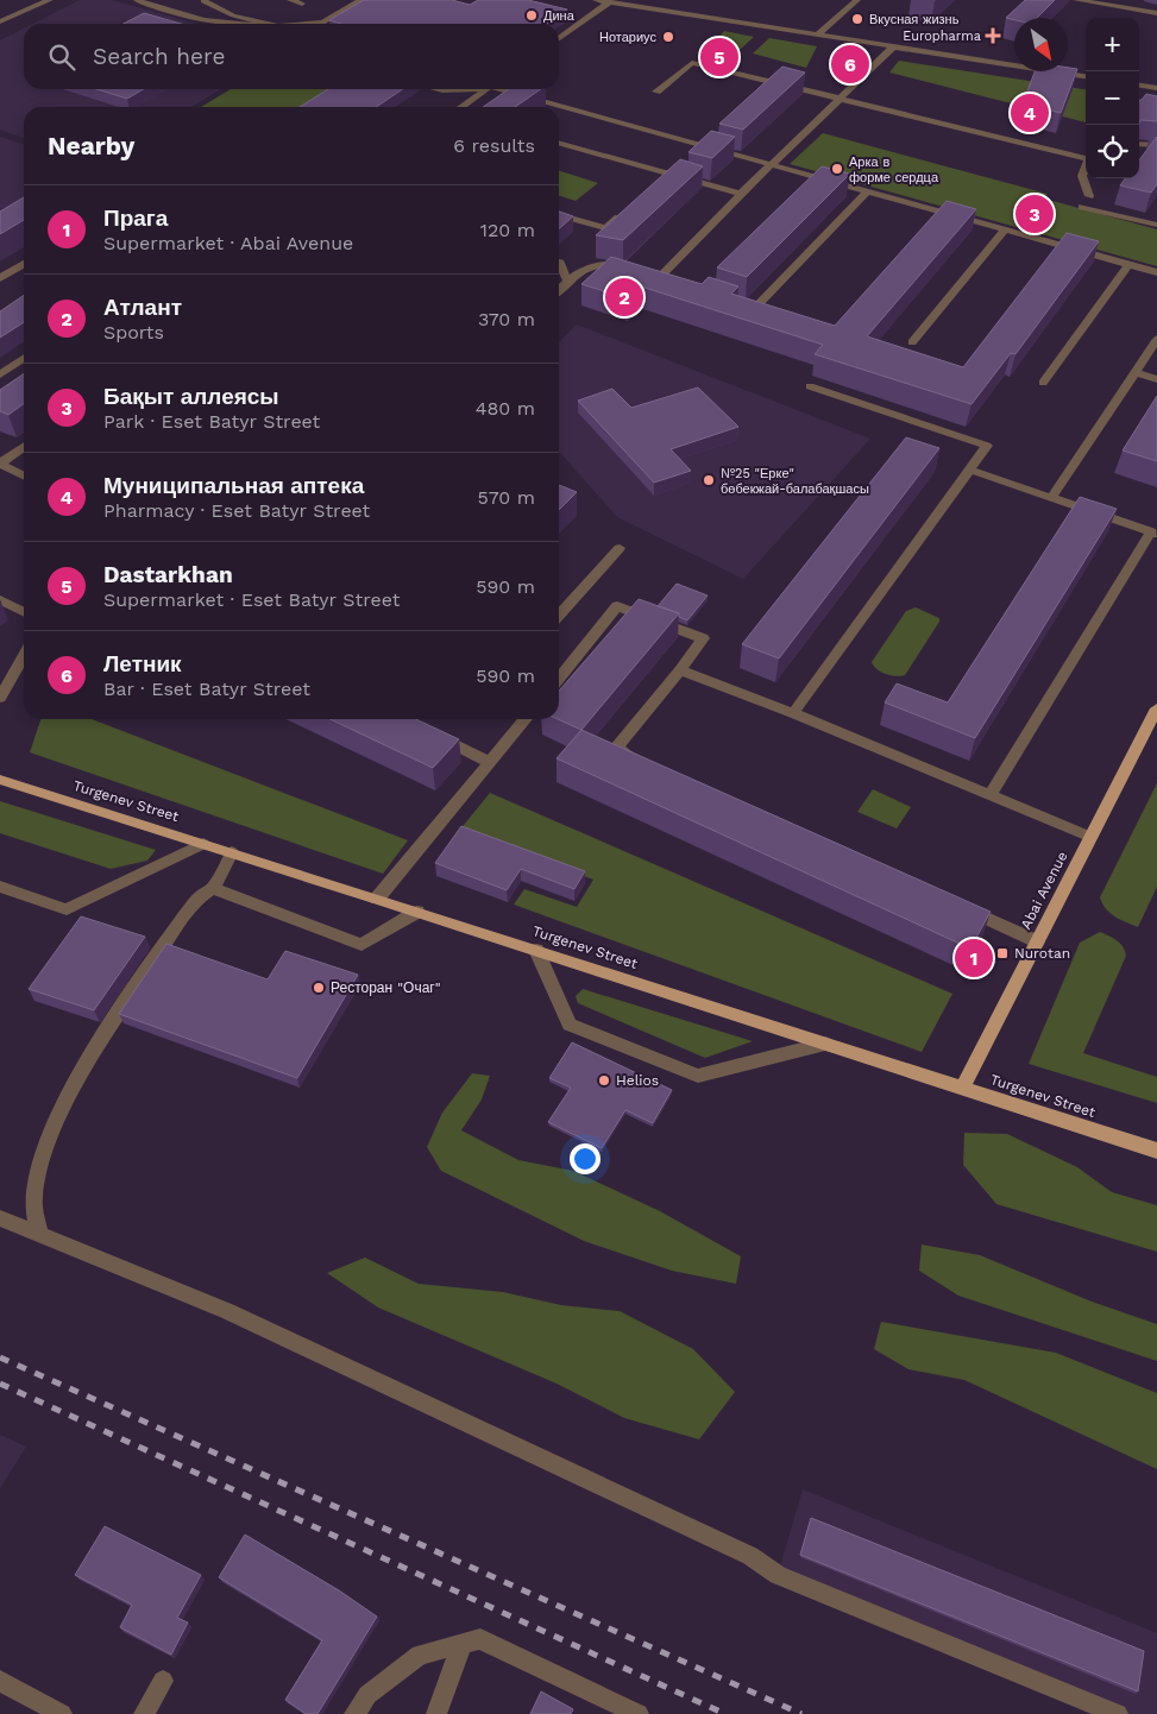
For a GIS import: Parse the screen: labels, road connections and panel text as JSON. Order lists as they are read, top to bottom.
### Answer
{
  "streets": {
    "main road": ["Turgenev Street", "Abai Avenue"]
  },
  "crossings": [
    ["Turgenev Street", "Abai Avenue"]
  ],
  "places": {
    "other": [
      "Дина",
      "Вкусная жизнь",
      "Нотариус",
      "Арка в форме сердца",
      "№25 \"Ерке\" бөбекжай-балабақшасы",
      "Ресторан \"Очаг\"",
      "Helios"
    ],
    "health": ["Europharma"],
    "transit": ["Nurotan"]
  },
  "north": "bottom right",
  "page": {
    "map_buttons": ["+", "−"],
    "search": "Search here",
    "pins": [
      "5",
      "6",
      "4",
      "3",
      "2",
      "1"
    ],
    "heading": ["Nearby", "6 results"],
    "list": [
      {
        "mark": "1",
        "name": "Прага",
        "note": "Supermarket · Abai Avenue",
        "value": "120 m"
      },
      {
        "mark": "2",
        "name": "Атлант",
        "note": "Sports",
        "value": "370 m"
      },
      {
        "mark": "3",
        "name": "Бақыт аллеясы",
        "note": "Park · Eset Batyr Street",
        "value": "480 m"
      },
      {
        "mark": "4",
        "name": "Муниципальная аптека",
        "note": "Pharmacy · Eset Batyr Street",
        "value": "570 m"
      },
      {
        "mark": "5",
        "name": "Dastarkhan",
        "note": "Supermarket · Eset Batyr Street",
        "value": "590 m"
      },
      {
        "mark": "6",
        "name": "Летник",
        "note": "Bar · Eset Batyr Street",
        "value": "590 m"
      }
    ]
  }
}
